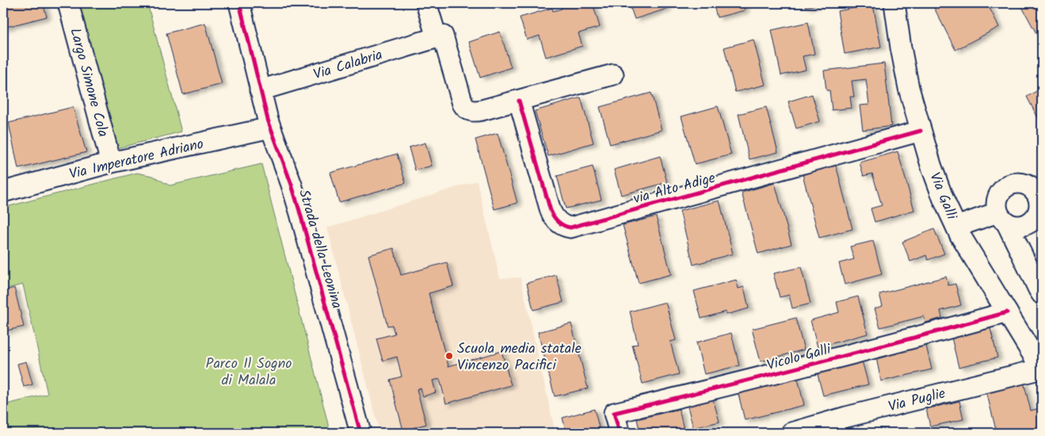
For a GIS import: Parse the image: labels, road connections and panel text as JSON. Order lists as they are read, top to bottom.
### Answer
{
  "streets": {
    "street": [
      "Via Calabria",
      "Largo Simone Cola",
      "Via Imperatore Adriano",
      "via Alto Adige",
      "Via Galli",
      "Strada della Leonina",
      "Vicolo Galli",
      "Via Puglie"
    ]
  },
  "crossings": [
    ["Via Calabria", "Strada della Leonina"],
    ["Largo Simone Cola", "Via Imperatore Adriano"],
    ["Via Imperatore Adriano", "Strada della Leonina"],
    ["via Alto Adige", "Via Galli"],
    ["Via Galli", "Vicolo Galli"],
    ["Via Galli", "Via Puglie"]
  ],
  "parks": ["Parco Il Sogno di Malala"],
  "places": ["Scuola media statale Vincenzo Pacifici"]
}
